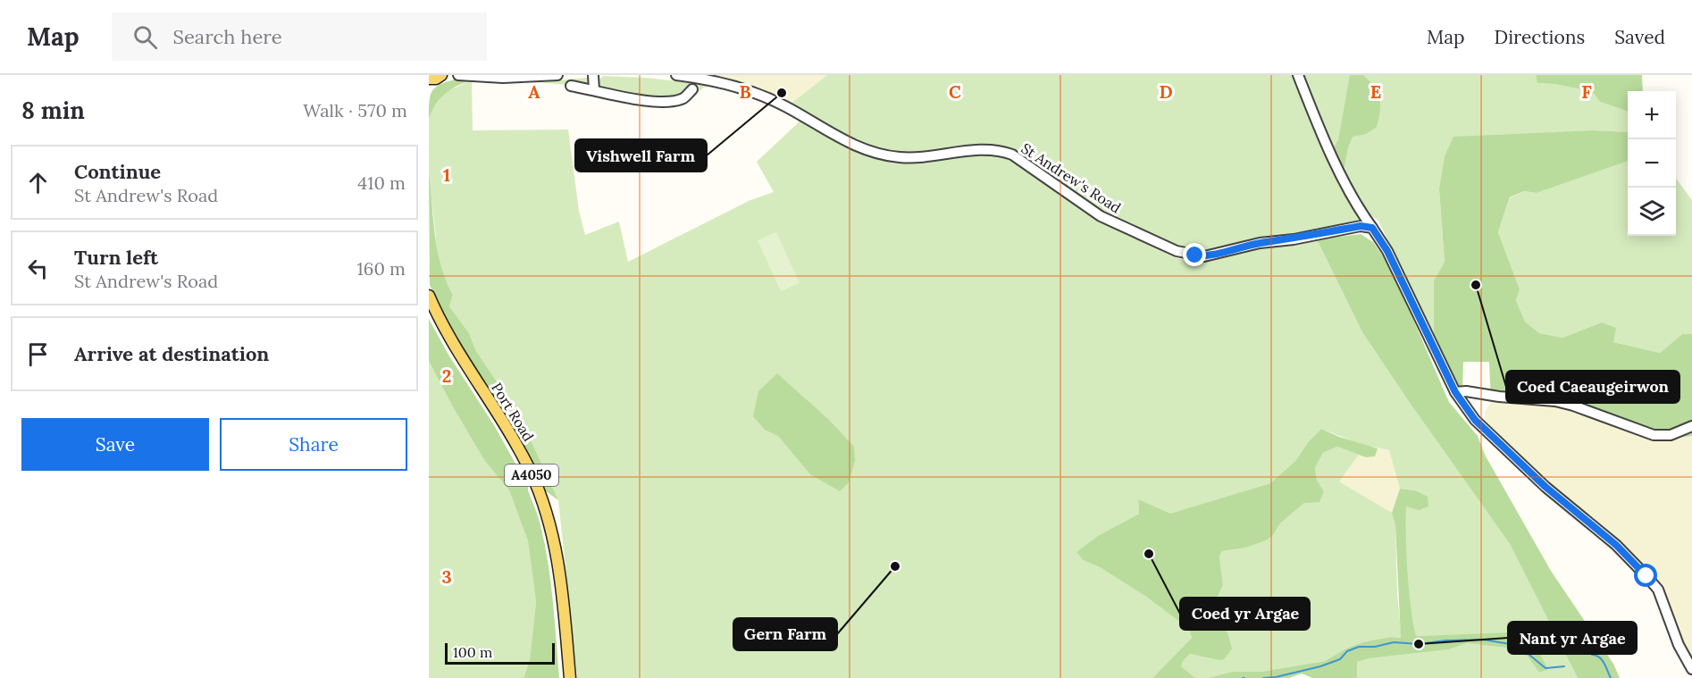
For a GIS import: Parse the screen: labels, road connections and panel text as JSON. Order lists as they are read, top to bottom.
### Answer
{
  "streets": {
    "main road": ["Port Road", "A4050"],
    "street": ["St Andrew's Road"]
  },
  "places": [
    "Vishwell Farm",
    "Coed Caeaugeirwon",
    "Coed yr Argae",
    "Gern Farm",
    "Nant yr Argae"
  ],
  "scale_bar": "100 m",
  "page": {
    "header": "Map",
    "search": "Search here",
    "nav": ["Map", "Directions", "Saved"],
    "heading": ["8 min", "Walk · 570 m"],
    "map_buttons": ["+", "−"],
    "list": [
      ["Continue", "St Andrew's Road", "410 m"],
      ["Turn left", "St Andrew's Road", "160 m"],
      "Arrive at destination"
    ],
    "buttons": ["Save", "Share"],
    "scale": "100 m"
  },
  "grid": {
    "columns": [
      "A",
      "B",
      "C",
      "D",
      "E",
      "F"
    ],
    "rows": ["1", "2", "3"]
  }
}
